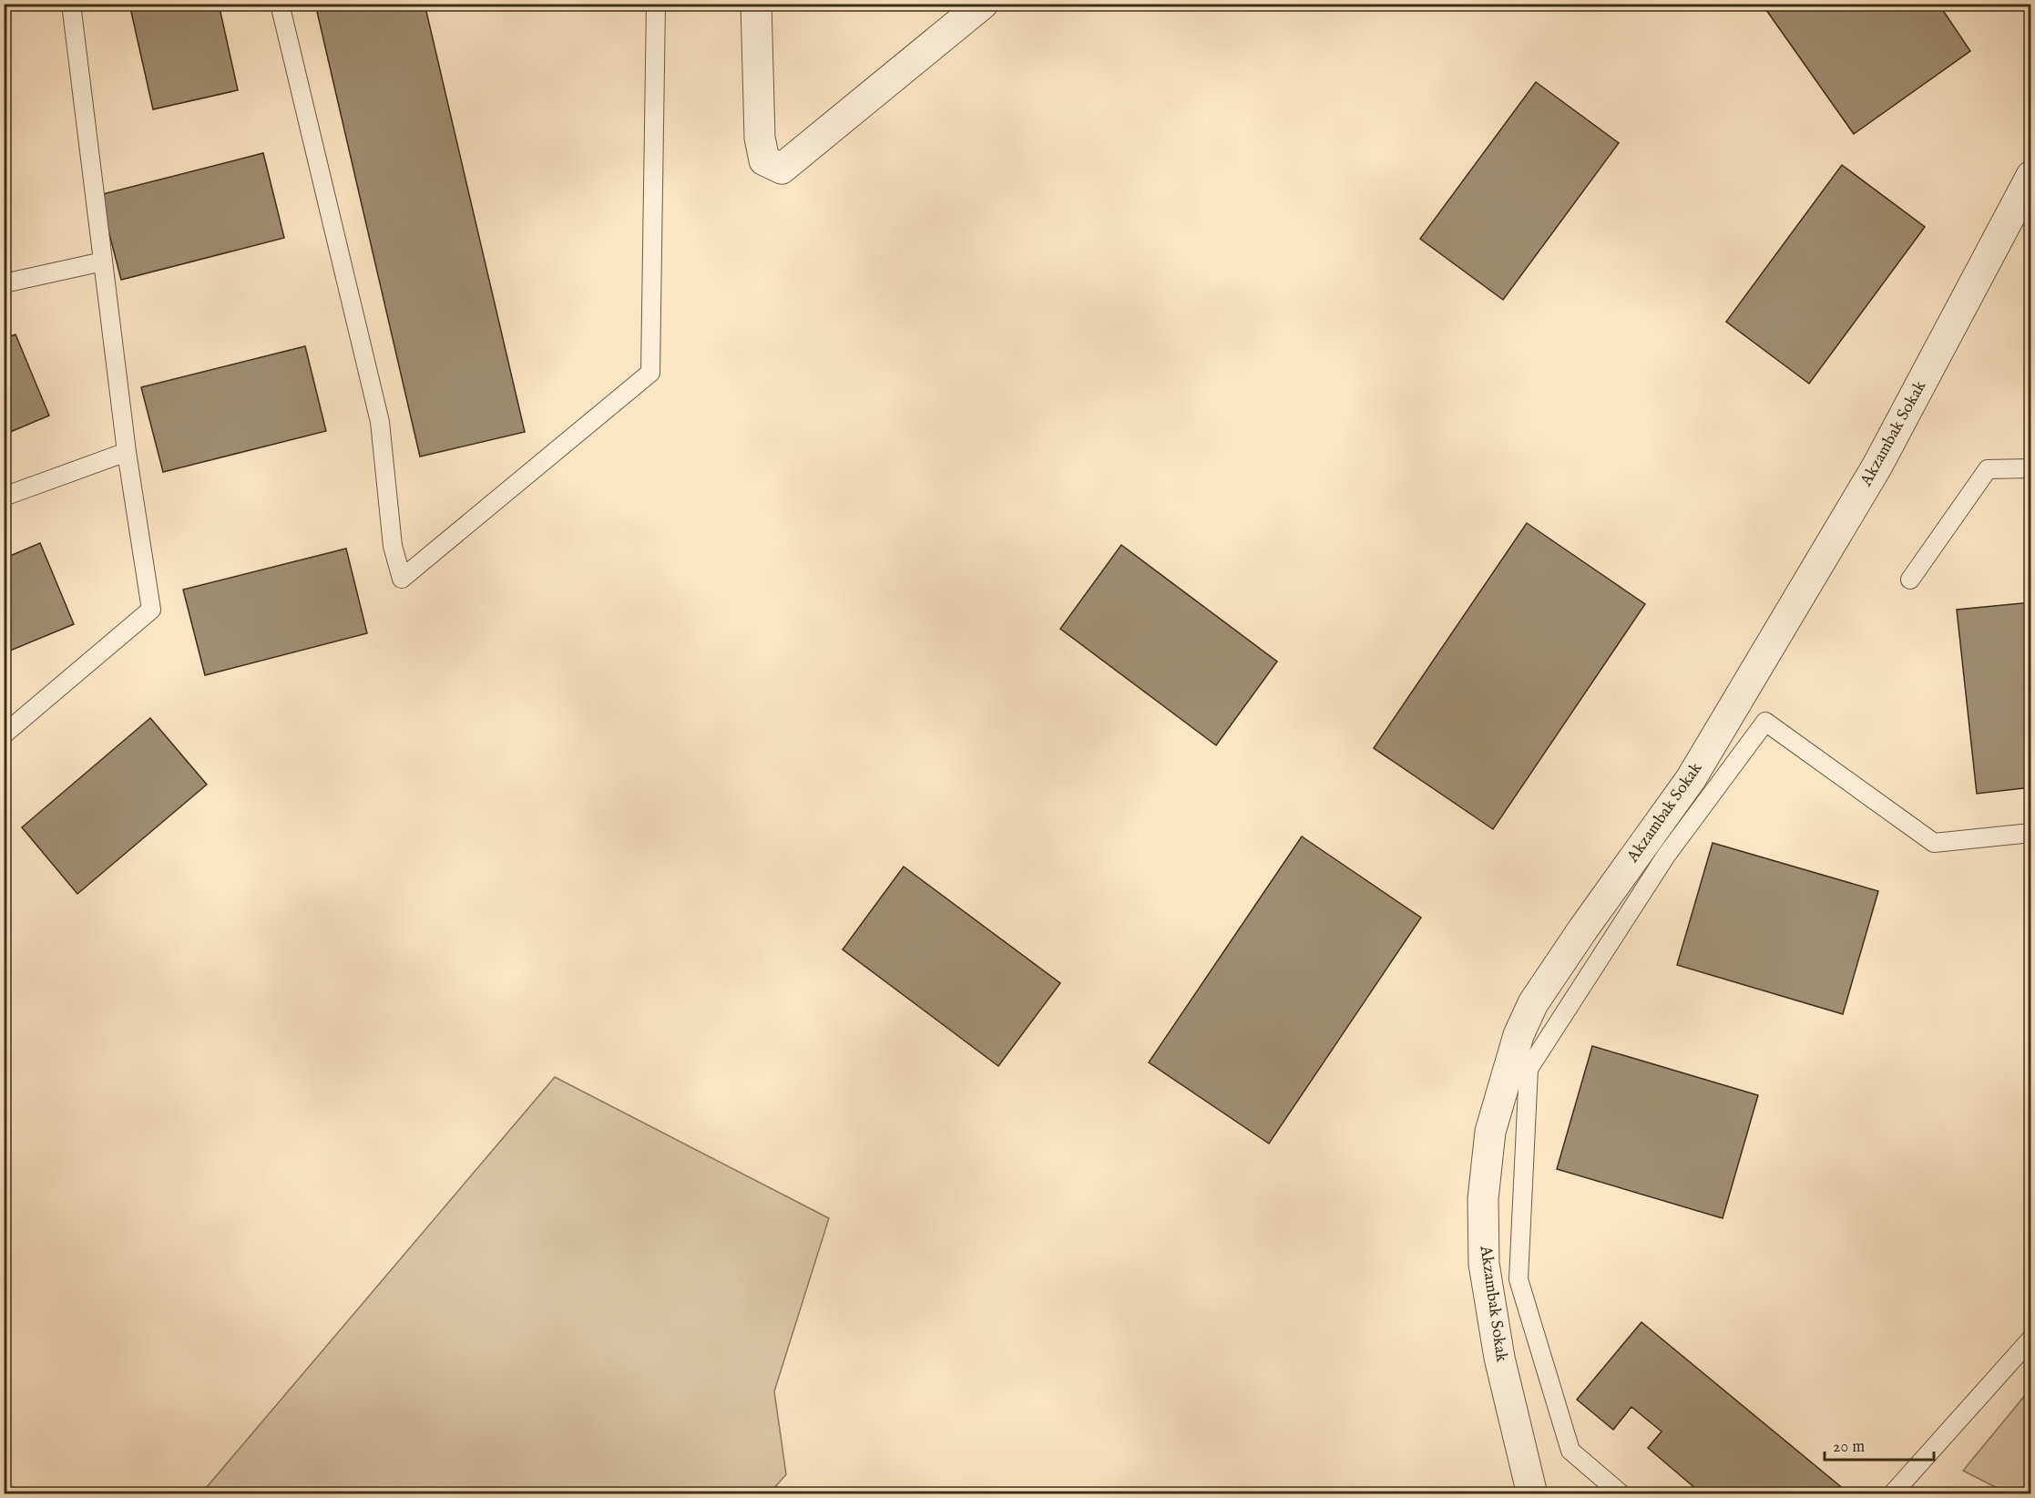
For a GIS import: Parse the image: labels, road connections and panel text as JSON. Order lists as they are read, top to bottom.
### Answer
{
  "streets": {
    "street": ["Akzambak Sokak"]
  },
  "scale_bar": "20 m"
}
